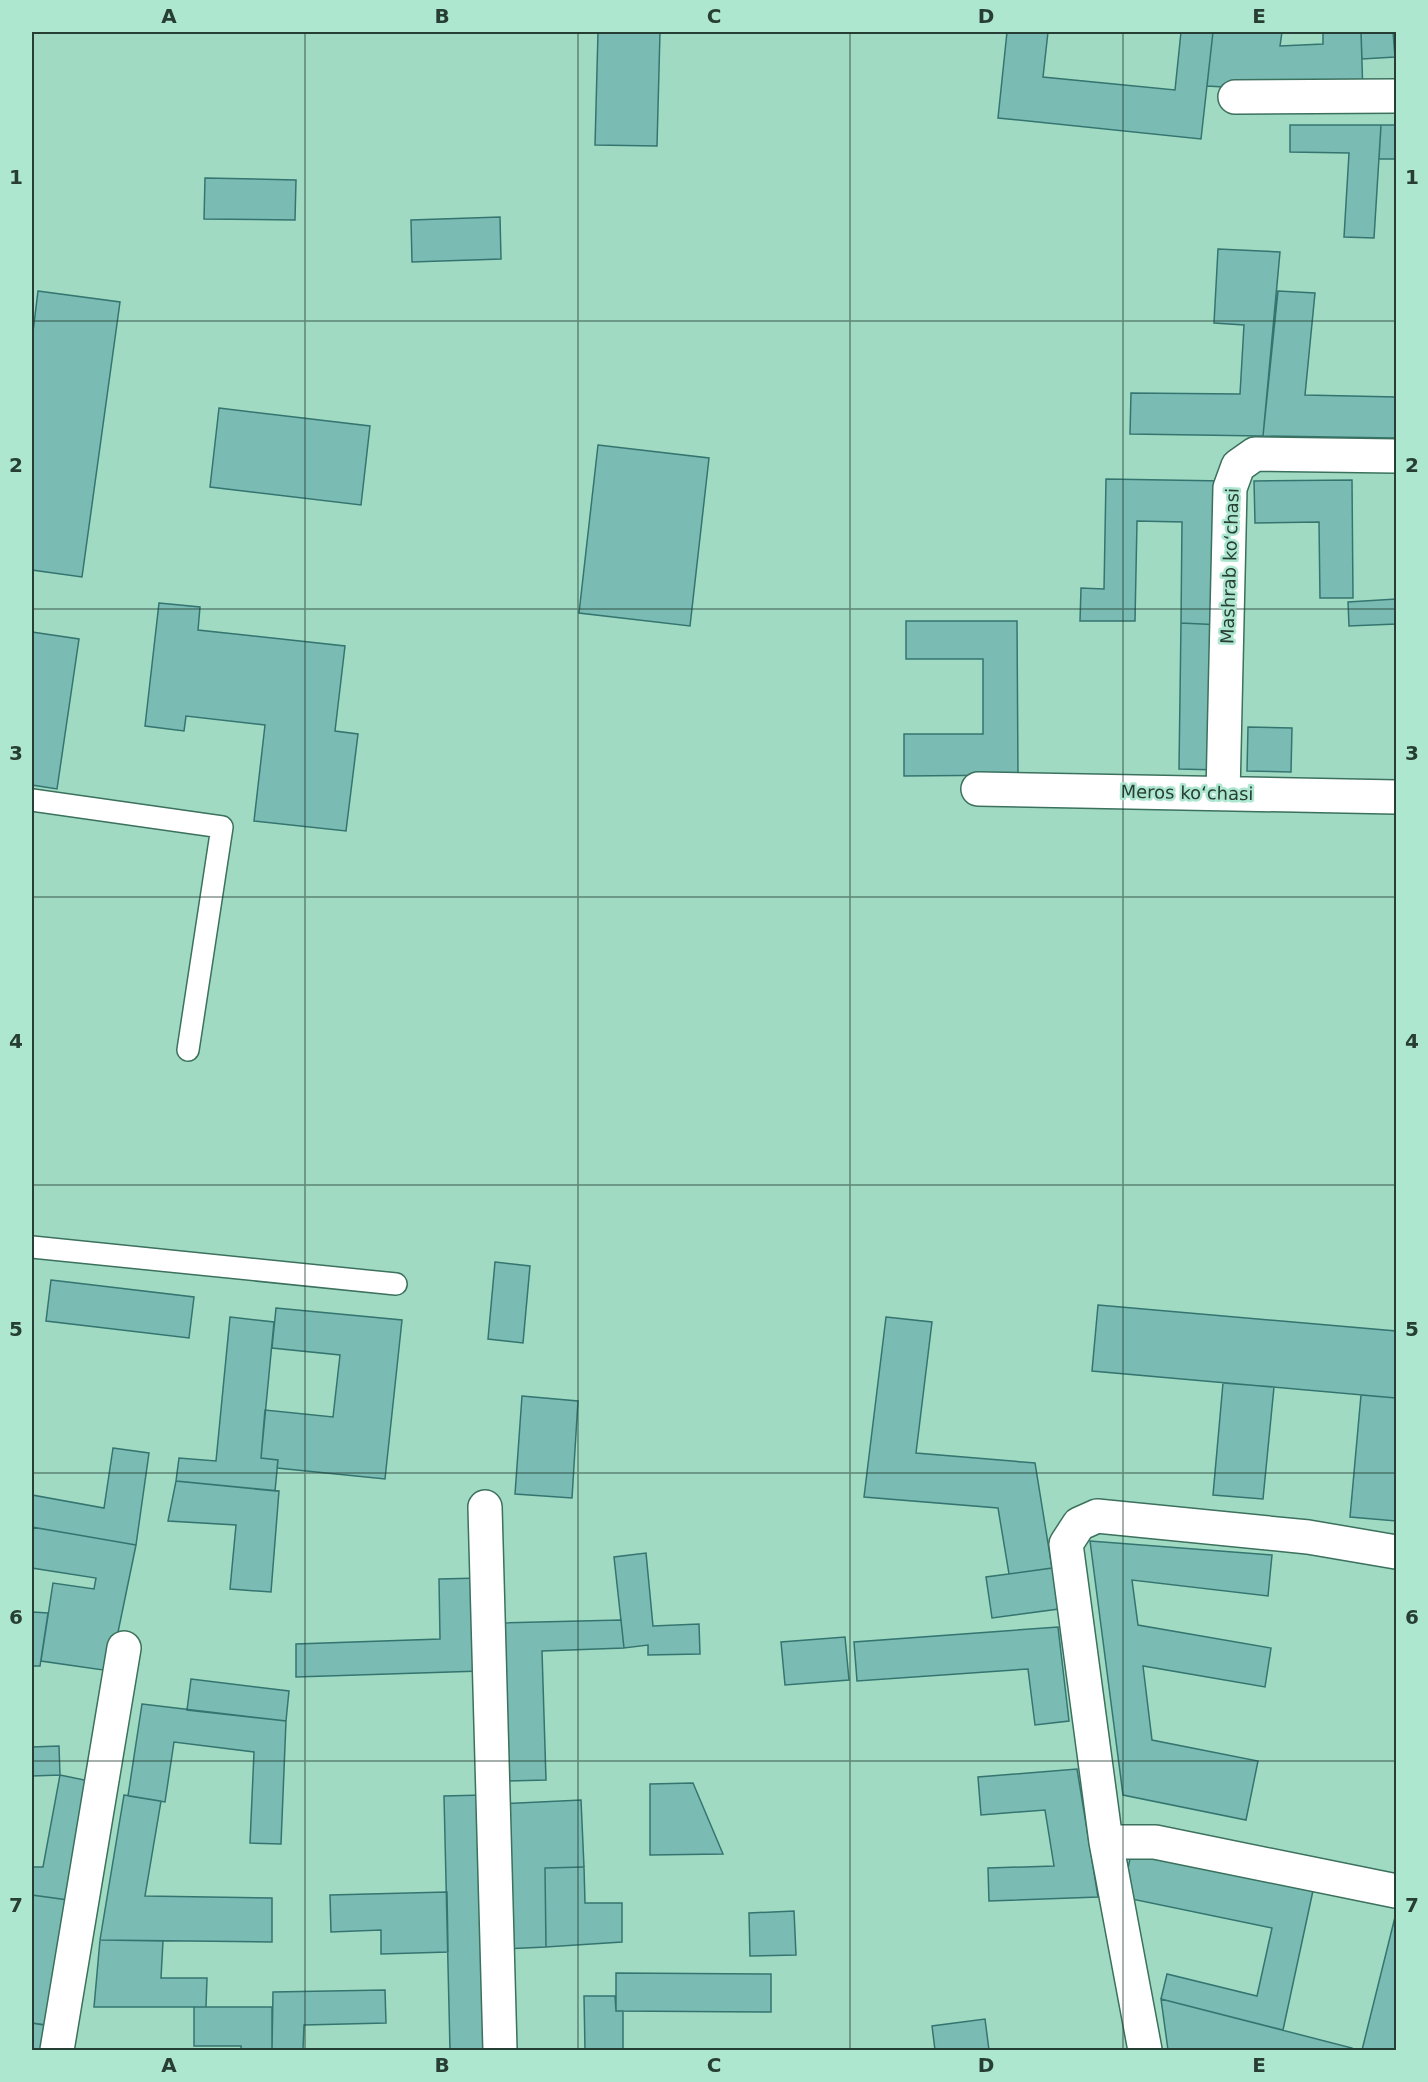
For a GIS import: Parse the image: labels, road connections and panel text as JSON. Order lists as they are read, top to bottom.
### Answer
{
  "streets": {
    "street": ["Mashrab koʻchasi", "Meros koʻchasi"]
  },
  "crossings": [
    ["Mashrab koʻchasi", "Meros koʻchasi"]
  ],
  "grid": {
    "columns": [
      "A",
      "B",
      "C",
      "D",
      "E"
    ],
    "rows": [
      "1",
      "2",
      "3",
      "4",
      "5",
      "6",
      "7"
    ]
  }
}
